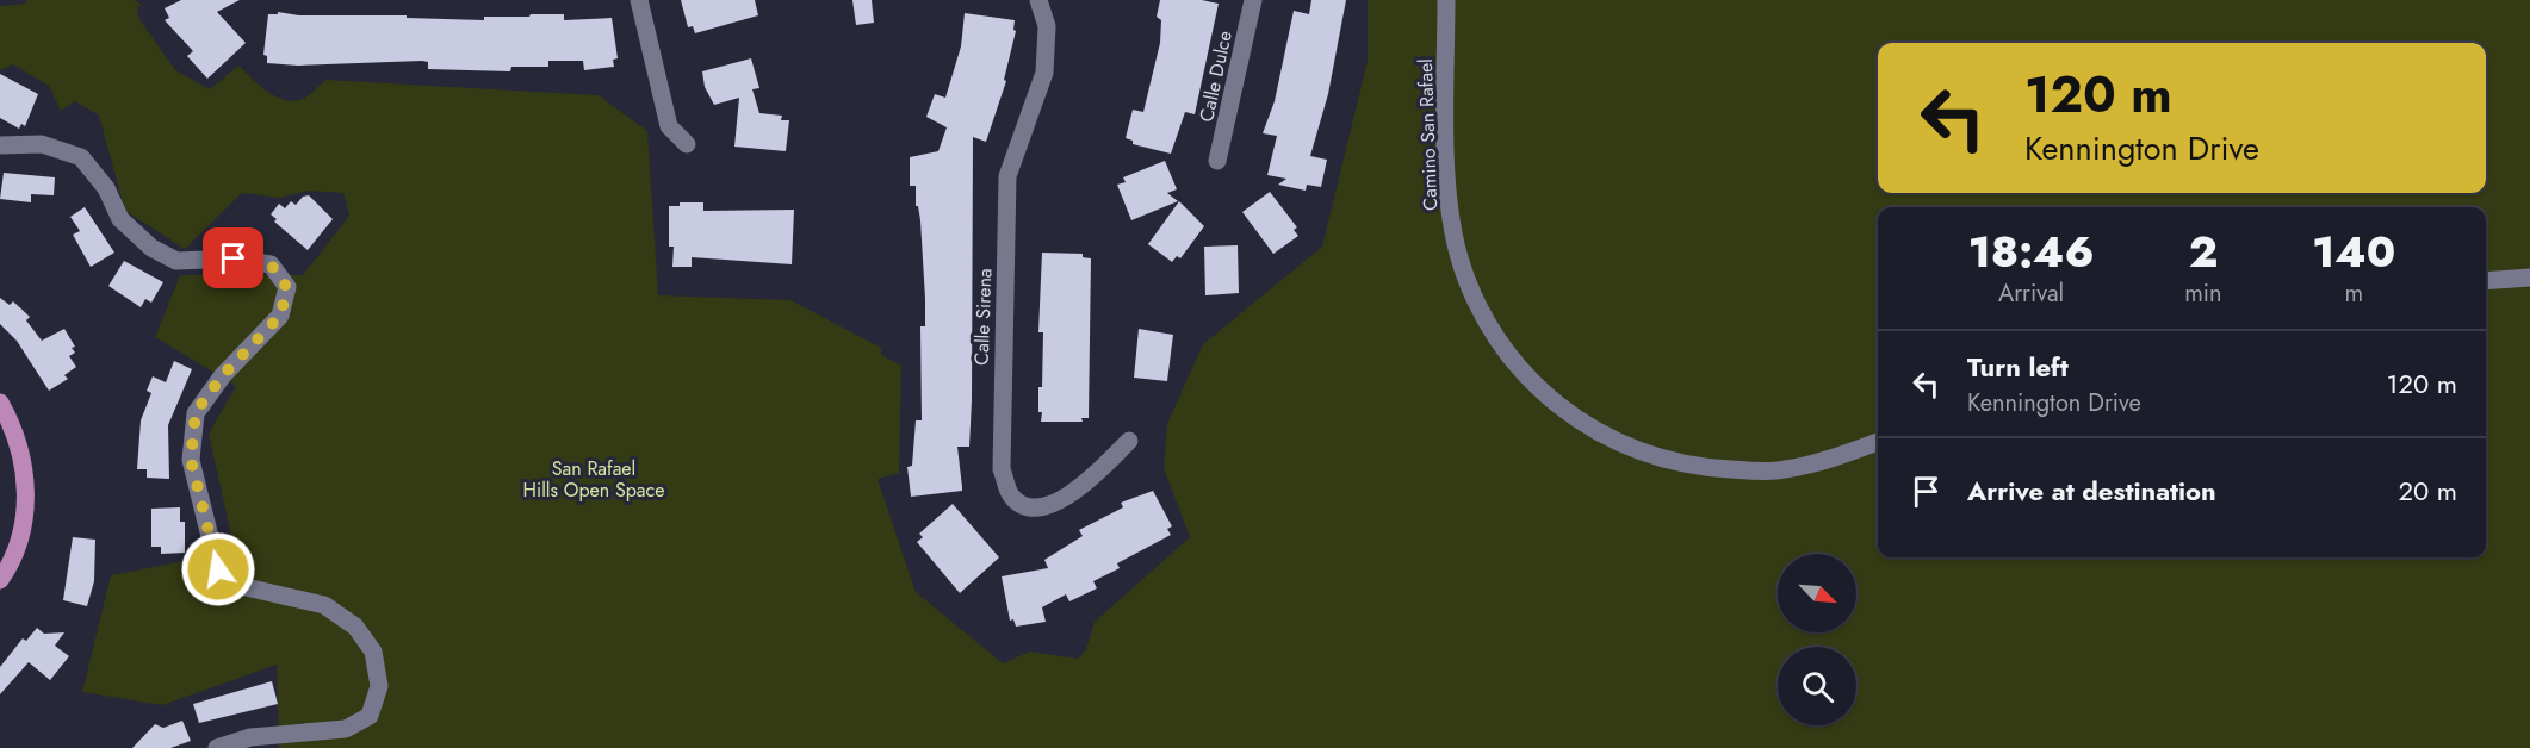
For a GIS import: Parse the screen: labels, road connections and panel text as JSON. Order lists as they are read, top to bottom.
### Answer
{
  "streets": {
    "street": ["Calle Dulce", "Camino San Rafael", "Calle Sirena"]
  },
  "parks": ["San Rafael Hills Open Space"],
  "north": "bottom right",
  "page": {
    "turn": ["120 m", "Kennington Drive"],
    "eta": [
      "18:46",
      "Arrival",
      "2",
      "min",
      "140",
      "m"
    ],
    "list": [
      {
        "name": "Turn left",
        "note": "Kennington Drive",
        "value": "120 m"
      },
      {
        "name": "Arrive at destination",
        "value": "20 m"
      }
    ]
  }
}
